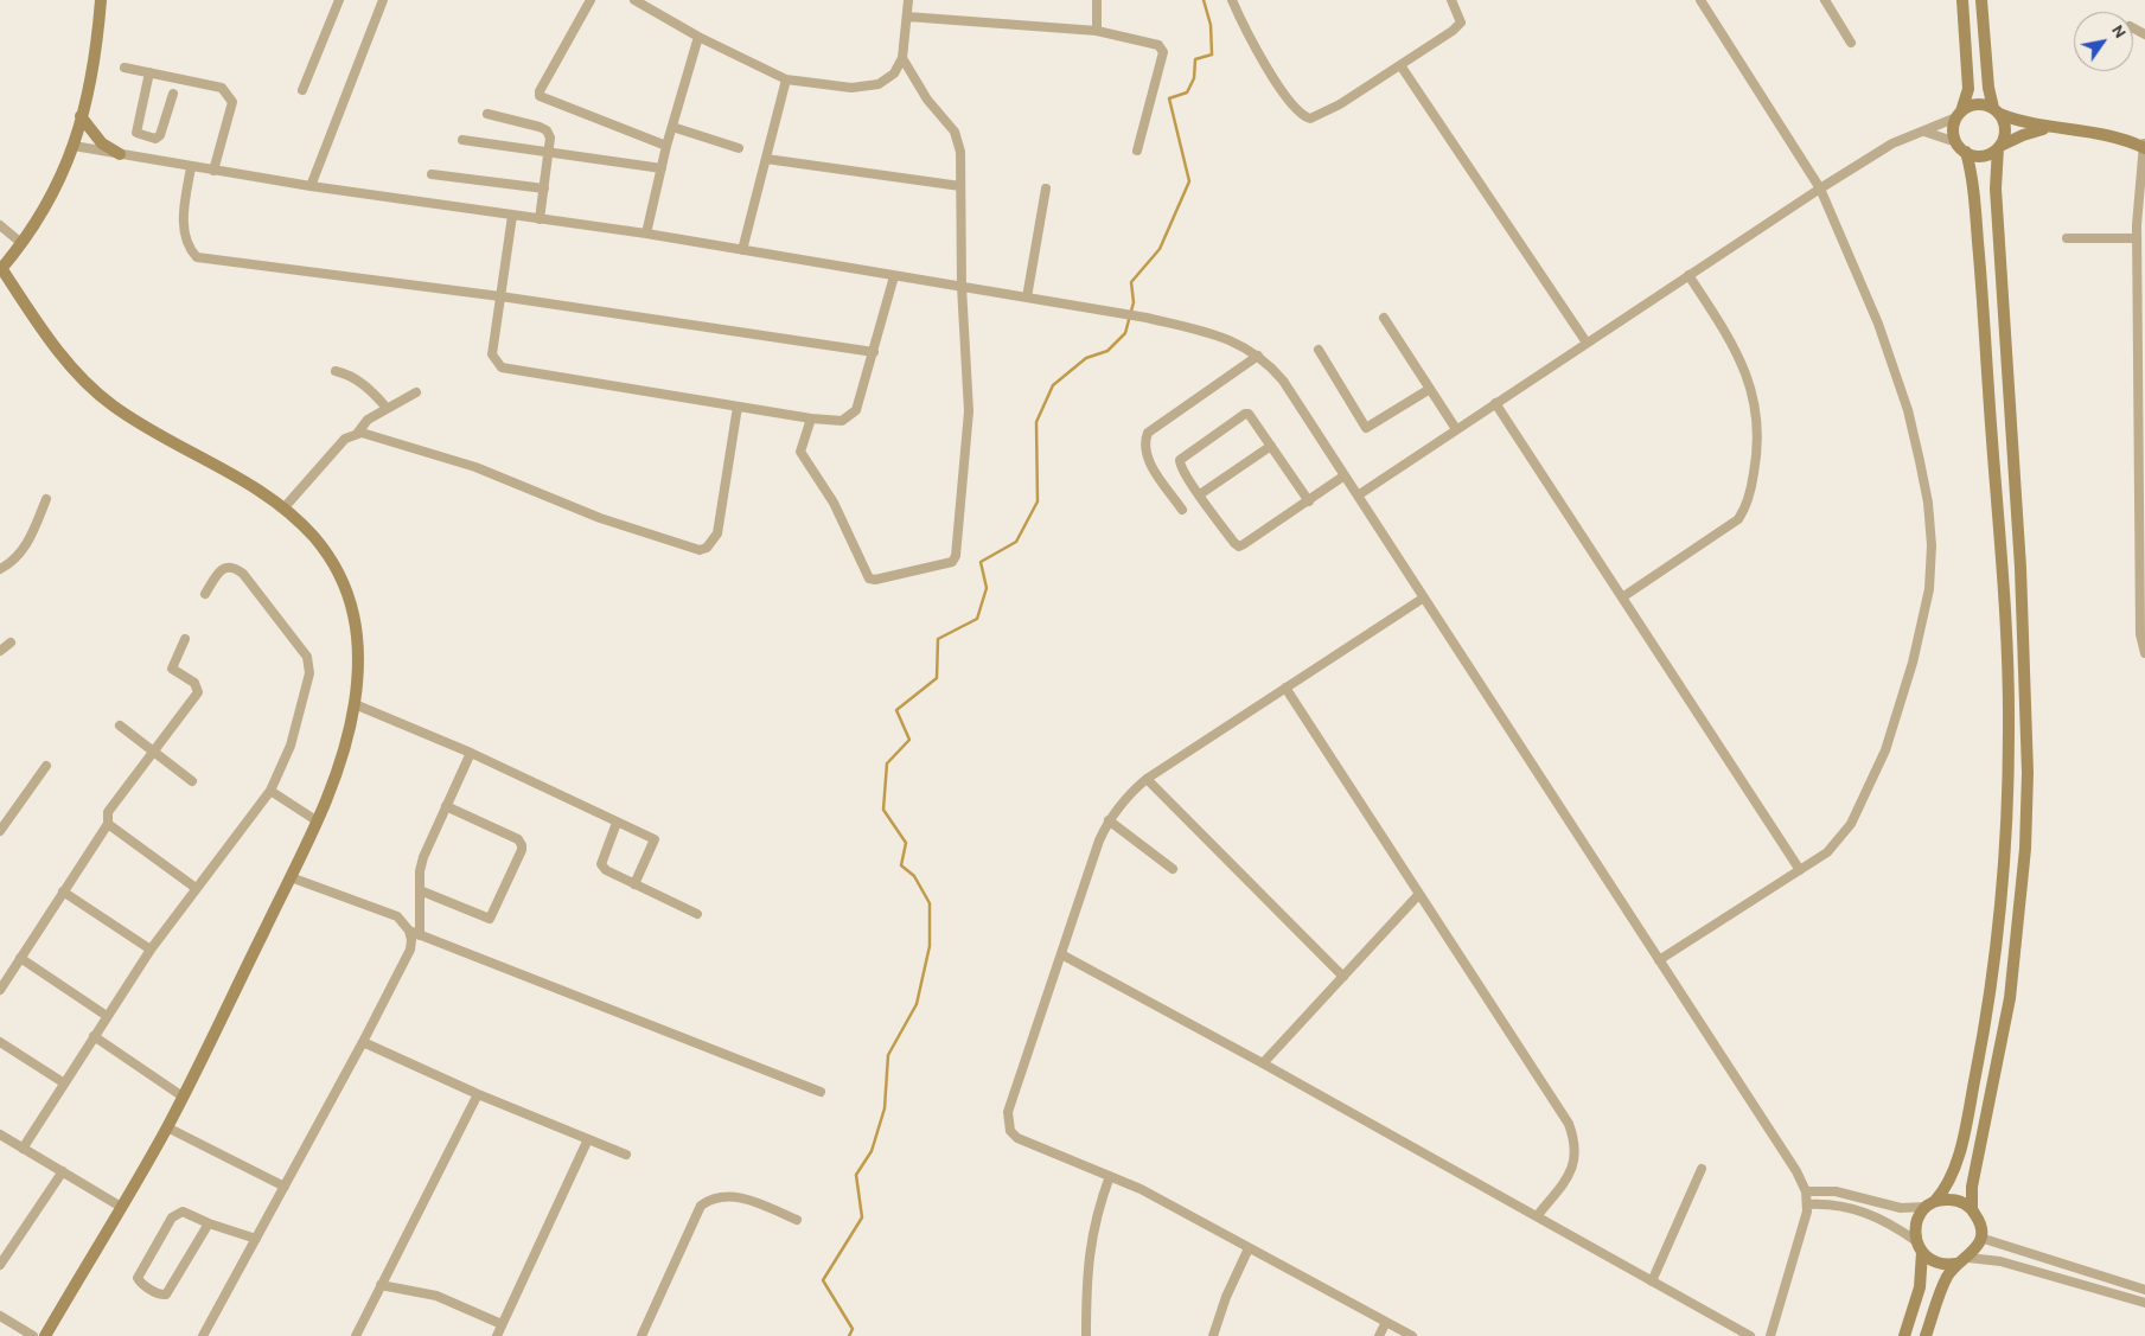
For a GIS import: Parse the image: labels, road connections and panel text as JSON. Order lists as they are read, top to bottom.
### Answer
{
  "north": "top right"
}
